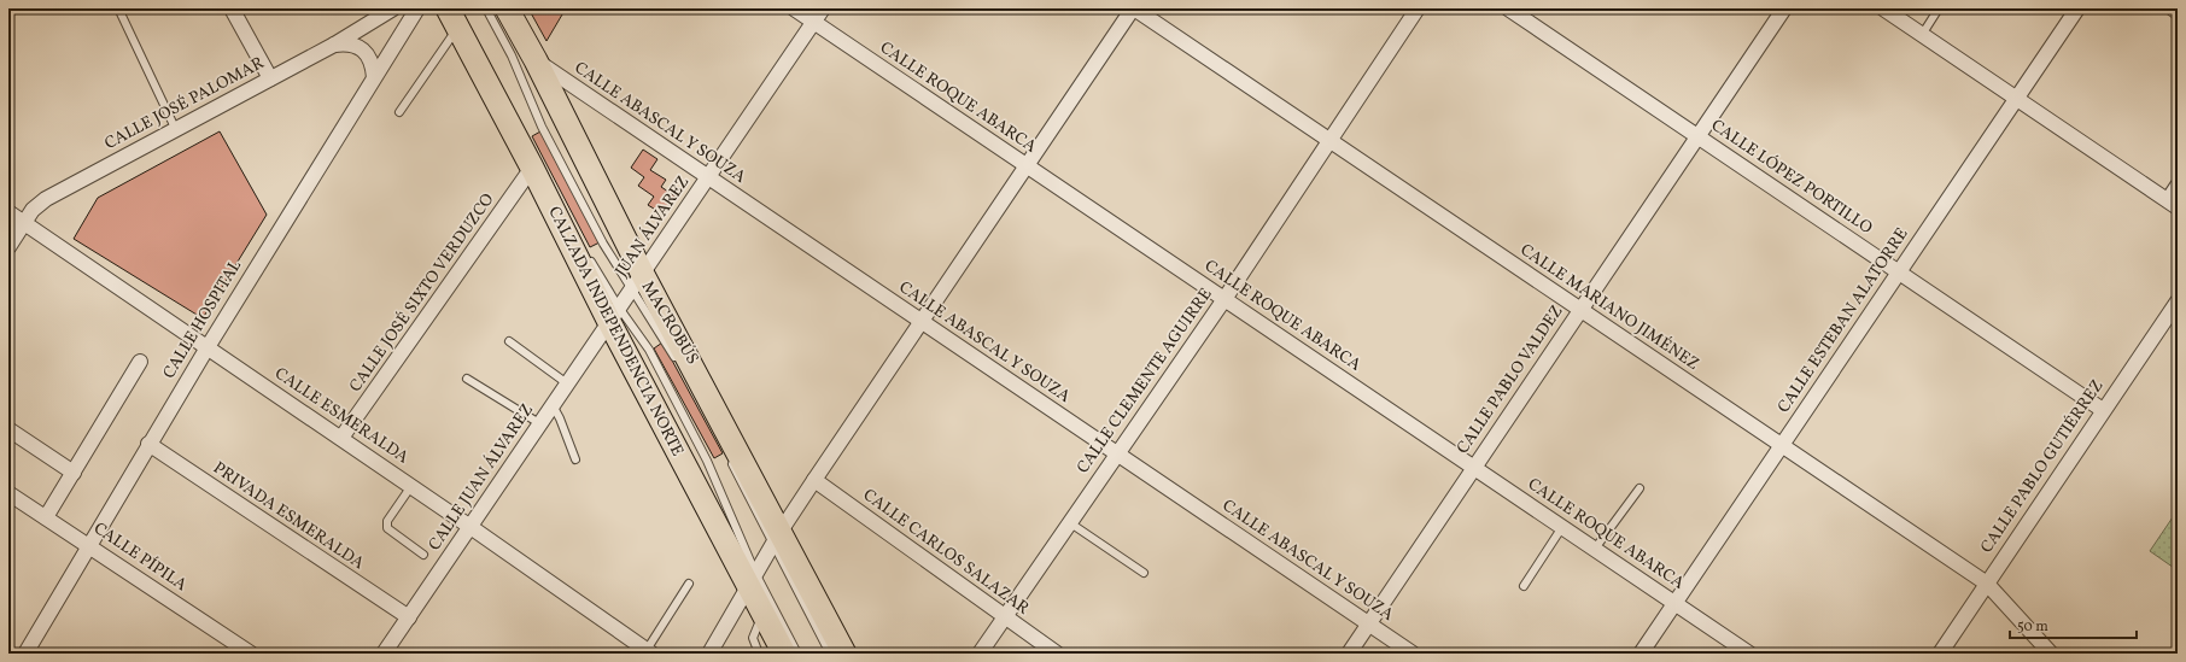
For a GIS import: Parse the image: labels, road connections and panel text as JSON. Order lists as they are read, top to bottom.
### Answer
{
  "streets": {
    "main road": ["CALZADA INDEPENDENCIA NORTE"],
    "street": [
      "CALLE ROQUE ABARCA",
      "CALLE JOSÉ PALOMAR",
      "CALLE ABASCAL Y SOUZA",
      "CALLE LÓPEZ PORTILLO",
      "JUAN ÁLVAREZ",
      "CALLE JOSÉ SIXTO VERDUZCO",
      "CALLE MARIANO JIMÉNEZ",
      "CALLE HOSPITAL",
      "CALLE ESTEBAN ALATORRE",
      "CALLE PABLO VALDEZ",
      "CALLE CLEMENTE AGUIRRE",
      "CALLE ESMERALDA",
      "CALLE PABLO GUTIÉRREZ",
      "CALLE JUAN ÁLVAREZ",
      "PRIVADA ESMERALDA",
      "CALLE CARLOS SALAZAR",
      "CALLE PÍPILA"
    ],
    "lane": ["MACROBÚS"]
  },
  "crossings": [
    ["CALLE ROQUE ABARCA", "JUAN ÁLVAREZ"],
    ["CALLE ROQUE ABARCA", "CALLE ESTEBAN ALATORRE"],
    ["CALLE ROQUE ABARCA", "CALLE PABLO VALDEZ"],
    ["CALLE ROQUE ABARCA", "CALLE CLEMENTE AGUIRRE"],
    ["CALLE JOSÉ PALOMAR", "CALLE ESMERALDA"],
    ["CALLE ABASCAL Y SOUZA", "JUAN ÁLVAREZ"],
    ["CALLE ABASCAL Y SOUZA", "CALLE PABLO VALDEZ"],
    ["CALLE ABASCAL Y SOUZA", "CALLE CLEMENTE AGUIRRE"],
    ["CALLE LÓPEZ PORTILLO", "CALLE ESTEBAN ALATORRE"],
    ["CALLE LÓPEZ PORTILLO", "CALLE PABLO VALDEZ"],
    ["CALLE LÓPEZ PORTILLO", "CALLE PABLO GUTIÉRREZ"],
    ["JUAN ÁLVAREZ", "MACROBÚS"],
    ["JUAN ÁLVAREZ", "CALZADA INDEPENDENCIA NORTE"],
    ["JUAN ÁLVAREZ", "CALLE JUAN ÁLVAREZ"],
    ["CALLE JOSÉ SIXTO VERDUZCO", "CALZADA INDEPENDENCIA NORTE"],
    ["CALLE JOSÉ SIXTO VERDUZCO", "CALLE ESMERALDA"],
    ["CALLE MARIANO JIMÉNEZ", "CALLE ESTEBAN ALATORRE"],
    ["CALLE MARIANO JIMÉNEZ", "CALLE PABLO VALDEZ"],
    ["CALLE MARIANO JIMÉNEZ", "CALLE CLEMENTE AGUIRRE"],
    ["CALLE MARIANO JIMÉNEZ", "CALLE PABLO GUTIÉRREZ"],
    ["CALLE HOSPITAL", "CALLE ESMERALDA"],
    ["CALLE HOSPITAL", "PRIVADA ESMERALDA"],
    ["CALLE HOSPITAL", "CALLE PÍPILA"],
    ["CALZADA INDEPENDENCIA NORTE", "CALLE JUAN ÁLVAREZ"],
    ["CALLE CLEMENTE AGUIRRE", "CALLE CARLOS SALAZAR"],
    ["CALLE ESMERALDA", "CALLE JUAN ÁLVAREZ"],
    ["CALLE JUAN ÁLVAREZ", "PRIVADA ESMERALDA"]
  ],
  "scale_bar": "50 m"
}
